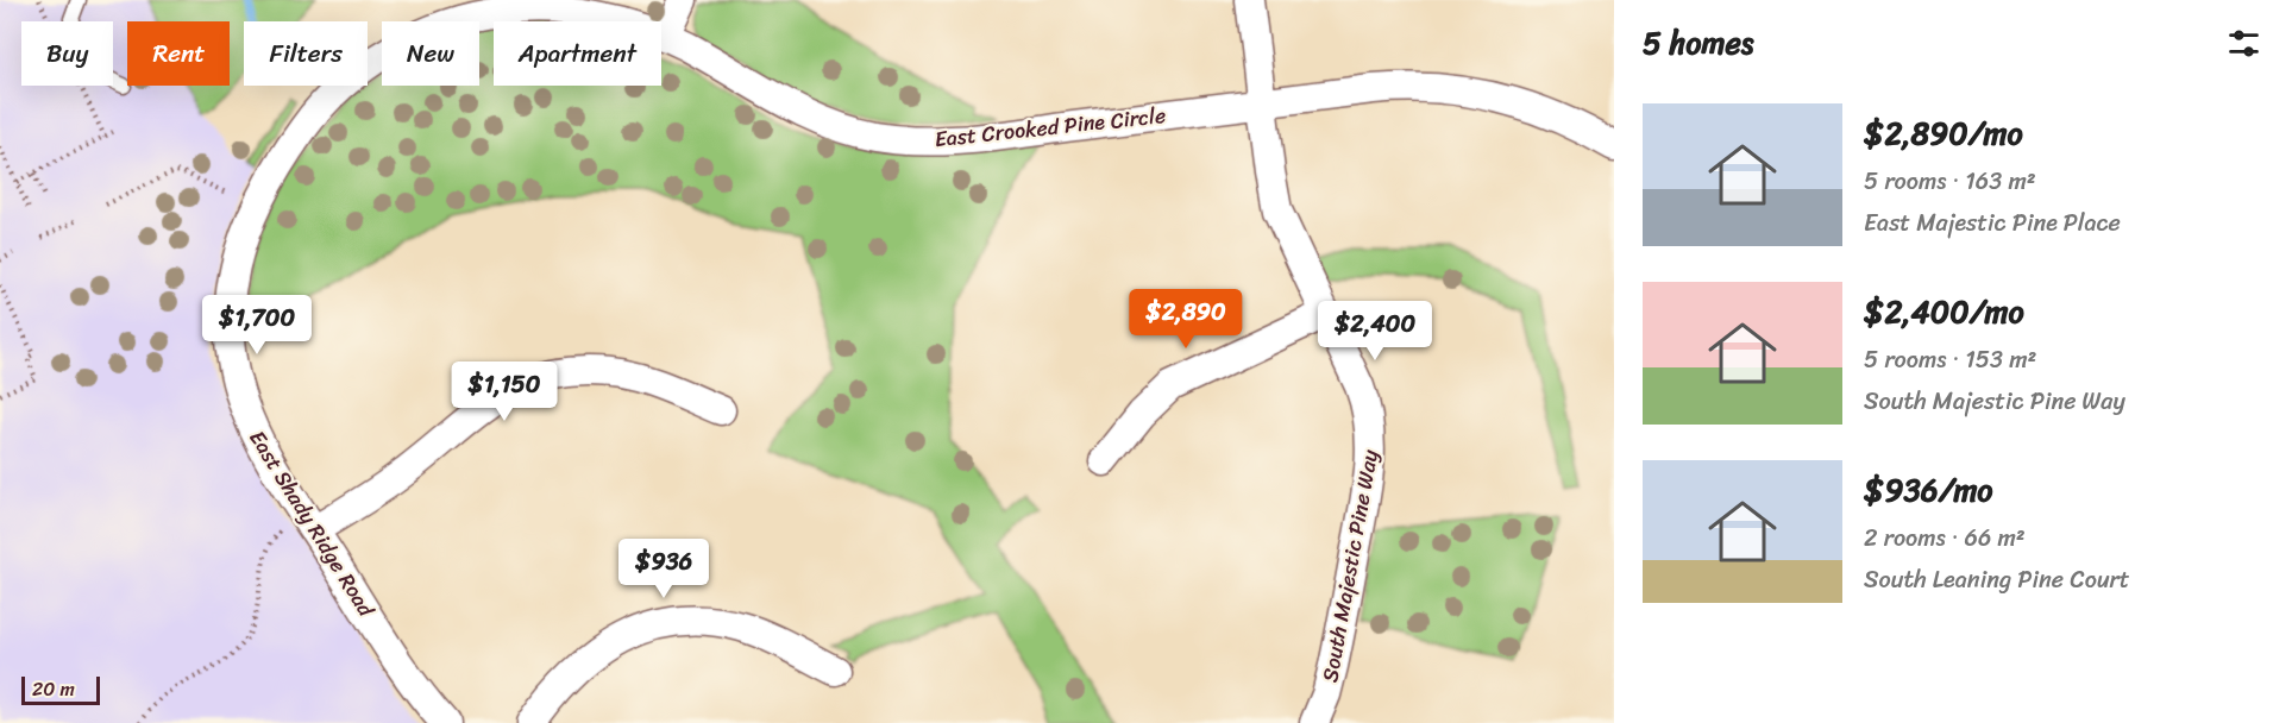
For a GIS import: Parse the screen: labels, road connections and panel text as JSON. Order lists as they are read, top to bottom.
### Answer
{
  "streets": {
    "street": ["East Crooked Pine Circle", "East Shady Ridge Road", "South Majestic Pine Way"]
  },
  "crossings": [
    ["East Crooked Pine Circle", "East Shady Ridge Road"],
    ["East Crooked Pine Circle", "South Majestic Pine Way"]
  ],
  "scale_bar": "20 m",
  "page": {
    "heading": "5 homes",
    "chip": [
      "Buy",
      "Rent",
      "Filters",
      "New",
      "Apartment"
    ],
    "list": [
      {
        "name": "$2,890/mo",
        "note": "5 rooms · 163 m² · East Majestic Pine Place"
      },
      {
        "name": "$2,400/mo",
        "note": "5 rooms · 153 m² · South Majestic Pine Way"
      },
      {
        "name": "$936/mo",
        "note": "2 rooms · 66 m² · South Leaning Pine Court"
      }
    ],
    "price": [
      "$2,890",
      "$1,700",
      "$2,400",
      "$1,150",
      "$936"
    ],
    "scale": "20 m"
  }
}
